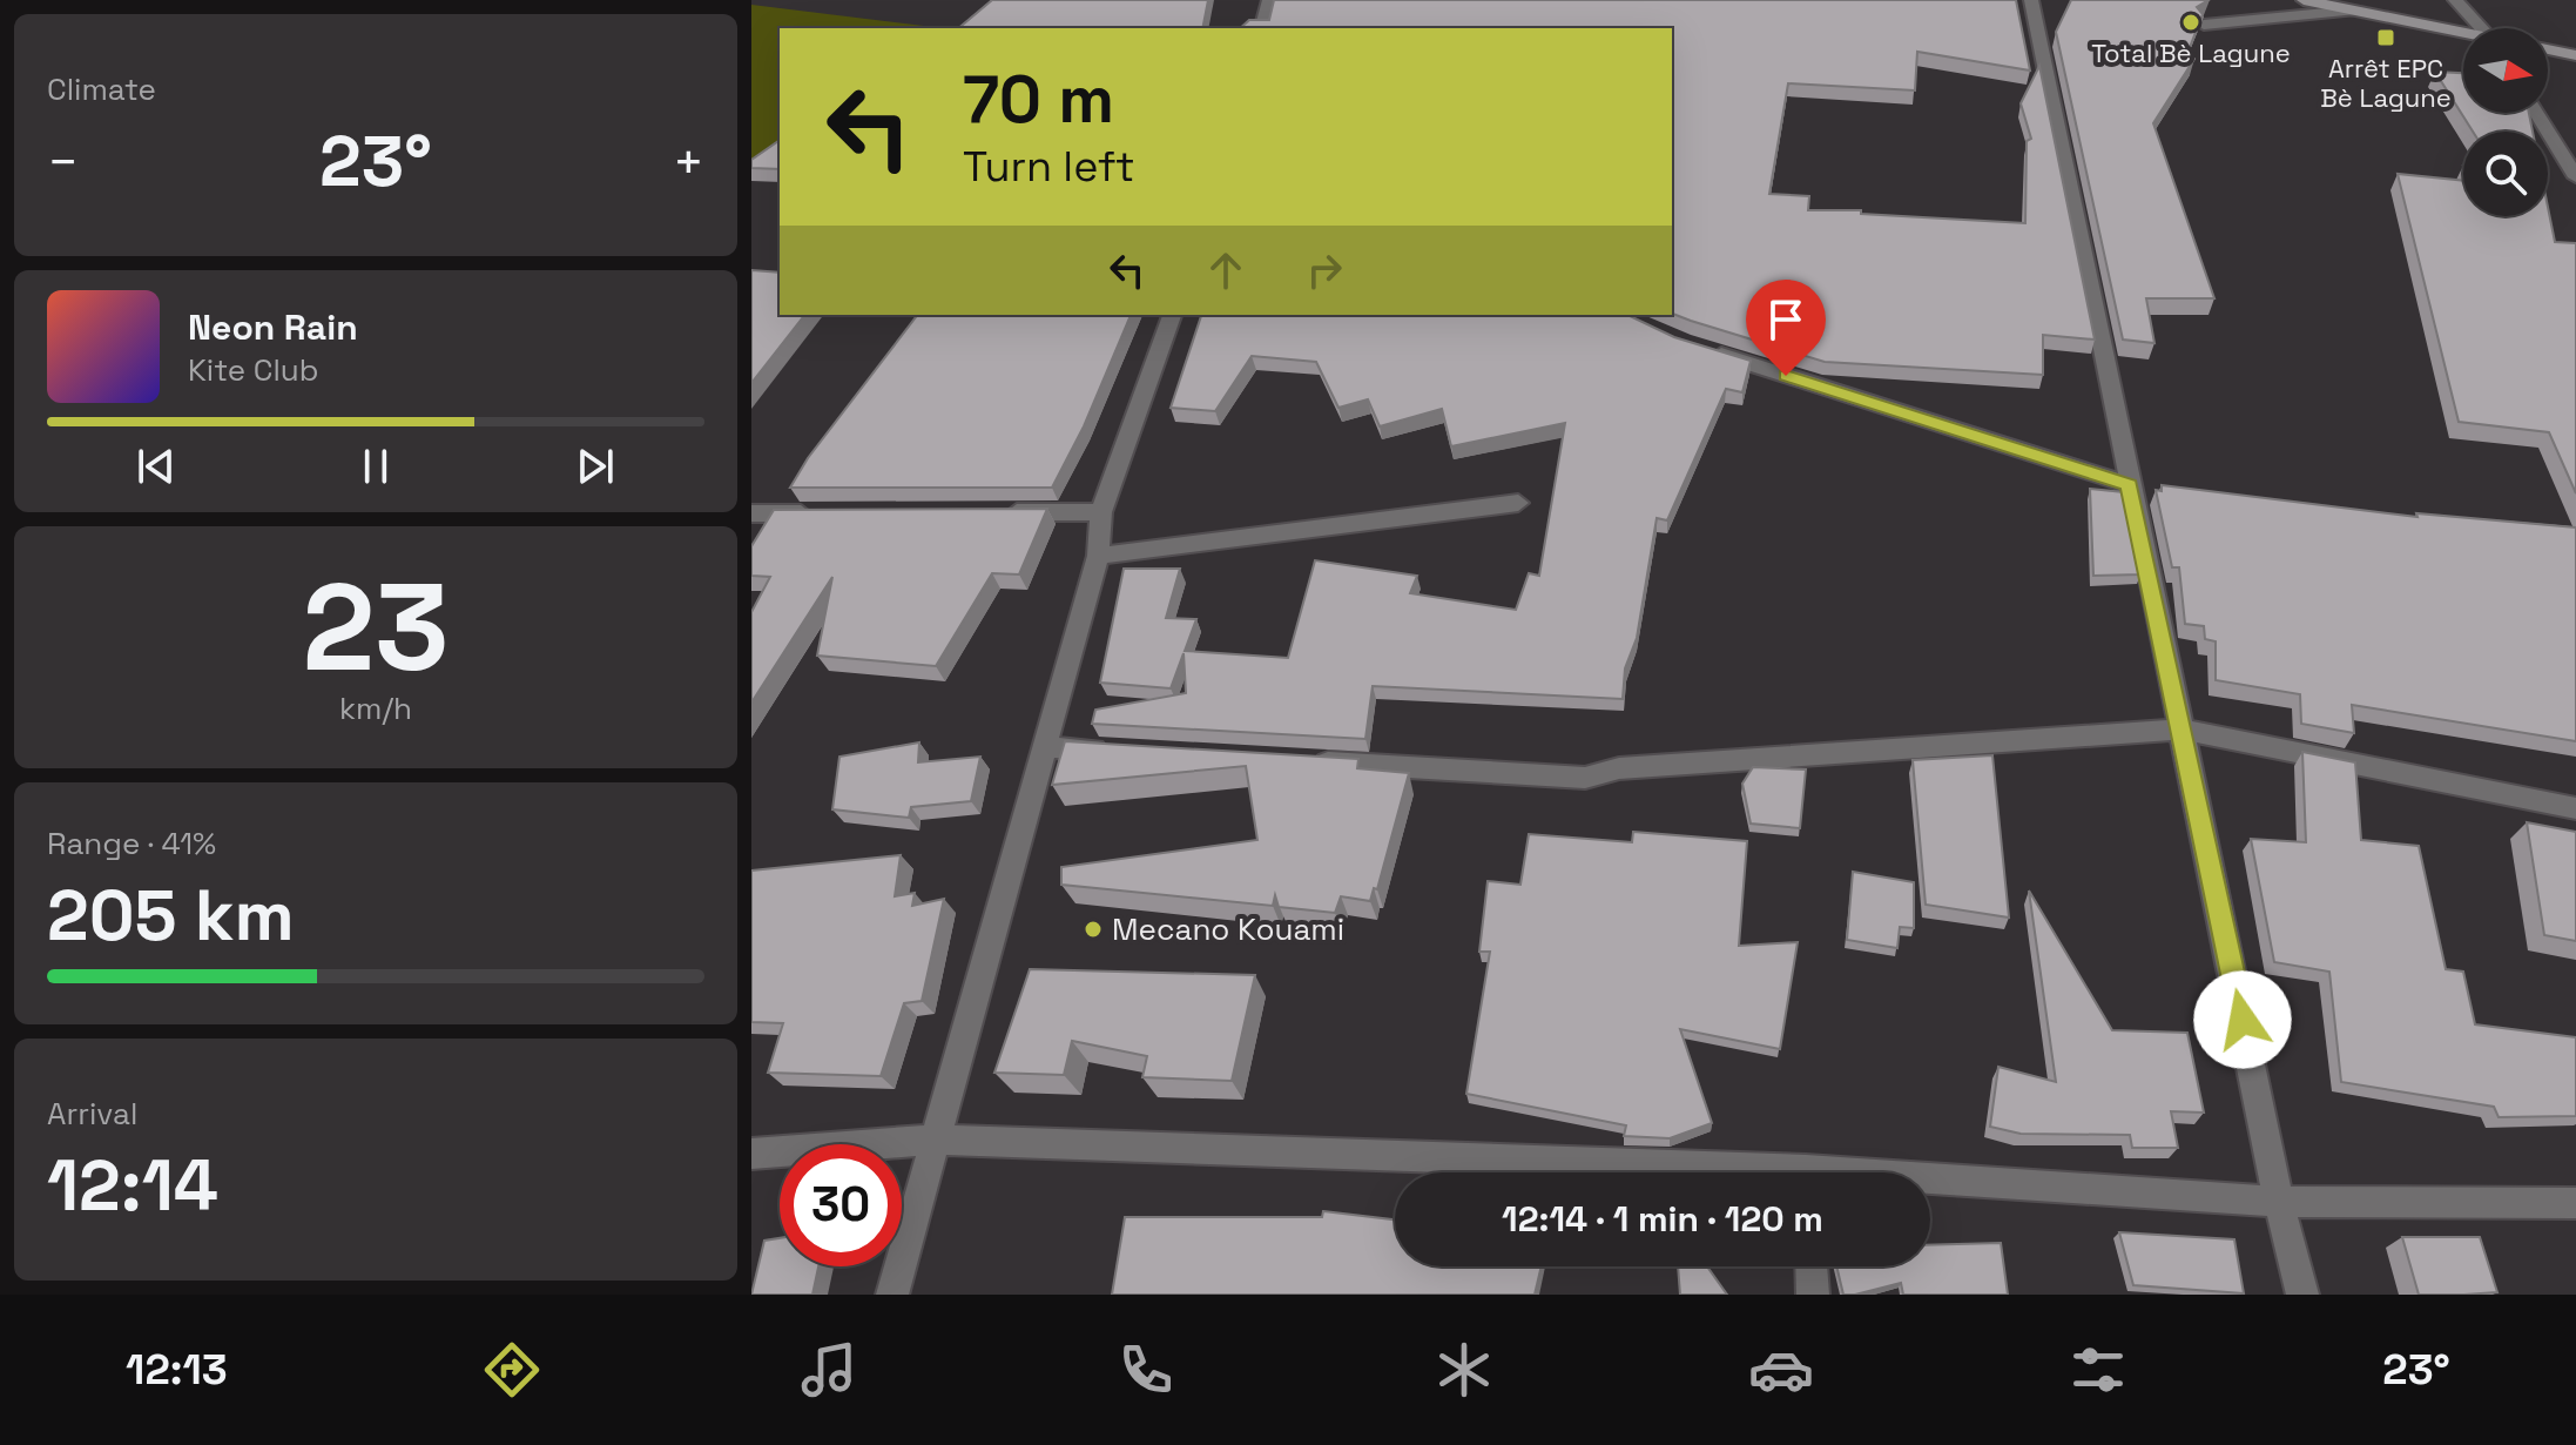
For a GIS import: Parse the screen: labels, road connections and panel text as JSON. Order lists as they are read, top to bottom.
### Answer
{
  "places": {
    "other": ["Total Bè Lagune", "Mecano Kouami"],
    "transit": ["Arrêt EPC Bè Lagune"]
  },
  "north": "right",
  "page": {
    "tile": [
      "Climate",
      ["23", "km/h"],
      ["Range · 41%", "205 km"],
      ["Arrival", "12:14"]
    ],
    "turn": ["70 m", "Turn left"],
    "heat": ["−", "23°", "+"],
    "song": ["Neon Rain", "Kite Club"],
    "limit": "30",
    "trip": "12:14 · 1 min · 120 m",
    "tabs": ["12:13", "23°"]
  }
}
